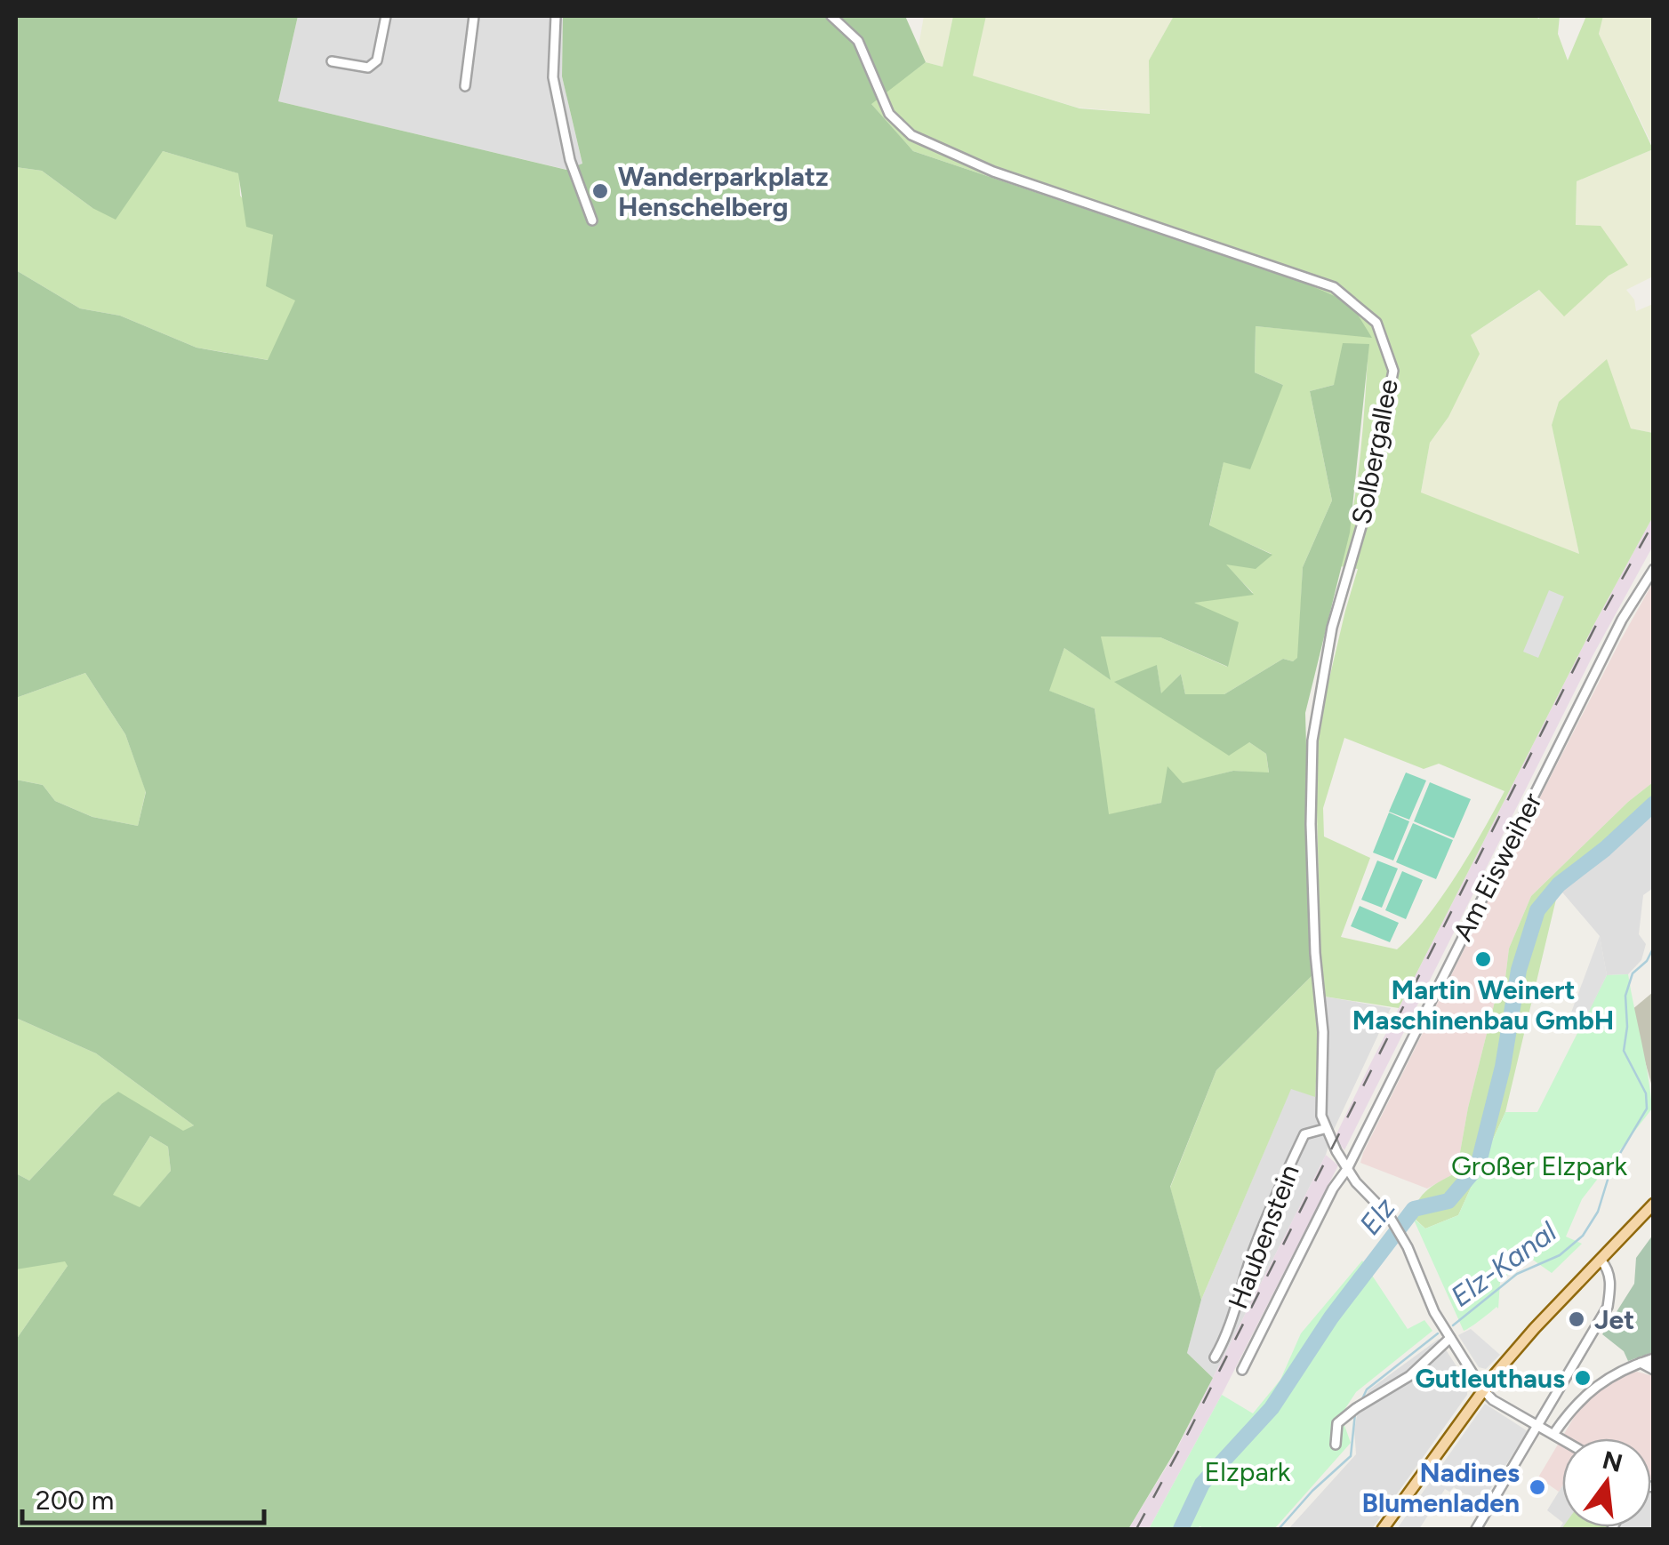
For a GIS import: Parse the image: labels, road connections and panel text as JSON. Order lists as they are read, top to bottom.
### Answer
{
  "streets": {
    "street": ["Solbergallee", "Am Eisweiher", "Haubenstein"]
  },
  "crossings": [
    ["Solbergallee", "Am Eisweiher"],
    ["Solbergallee", "Haubenstein"]
  ],
  "water": ["Elz", "Elz-Kanal"],
  "parks": ["Großer Elzpark", "Elzpark"],
  "places": [
    "Wanderparkplatz Henschelberg",
    "Martin Weinert Maschinenbau GmbH",
    "Jet",
    "Gutleuthaus",
    "Nadines Blumenladen"
  ],
  "scale_bar": "200 m",
  "north": "top"
}
